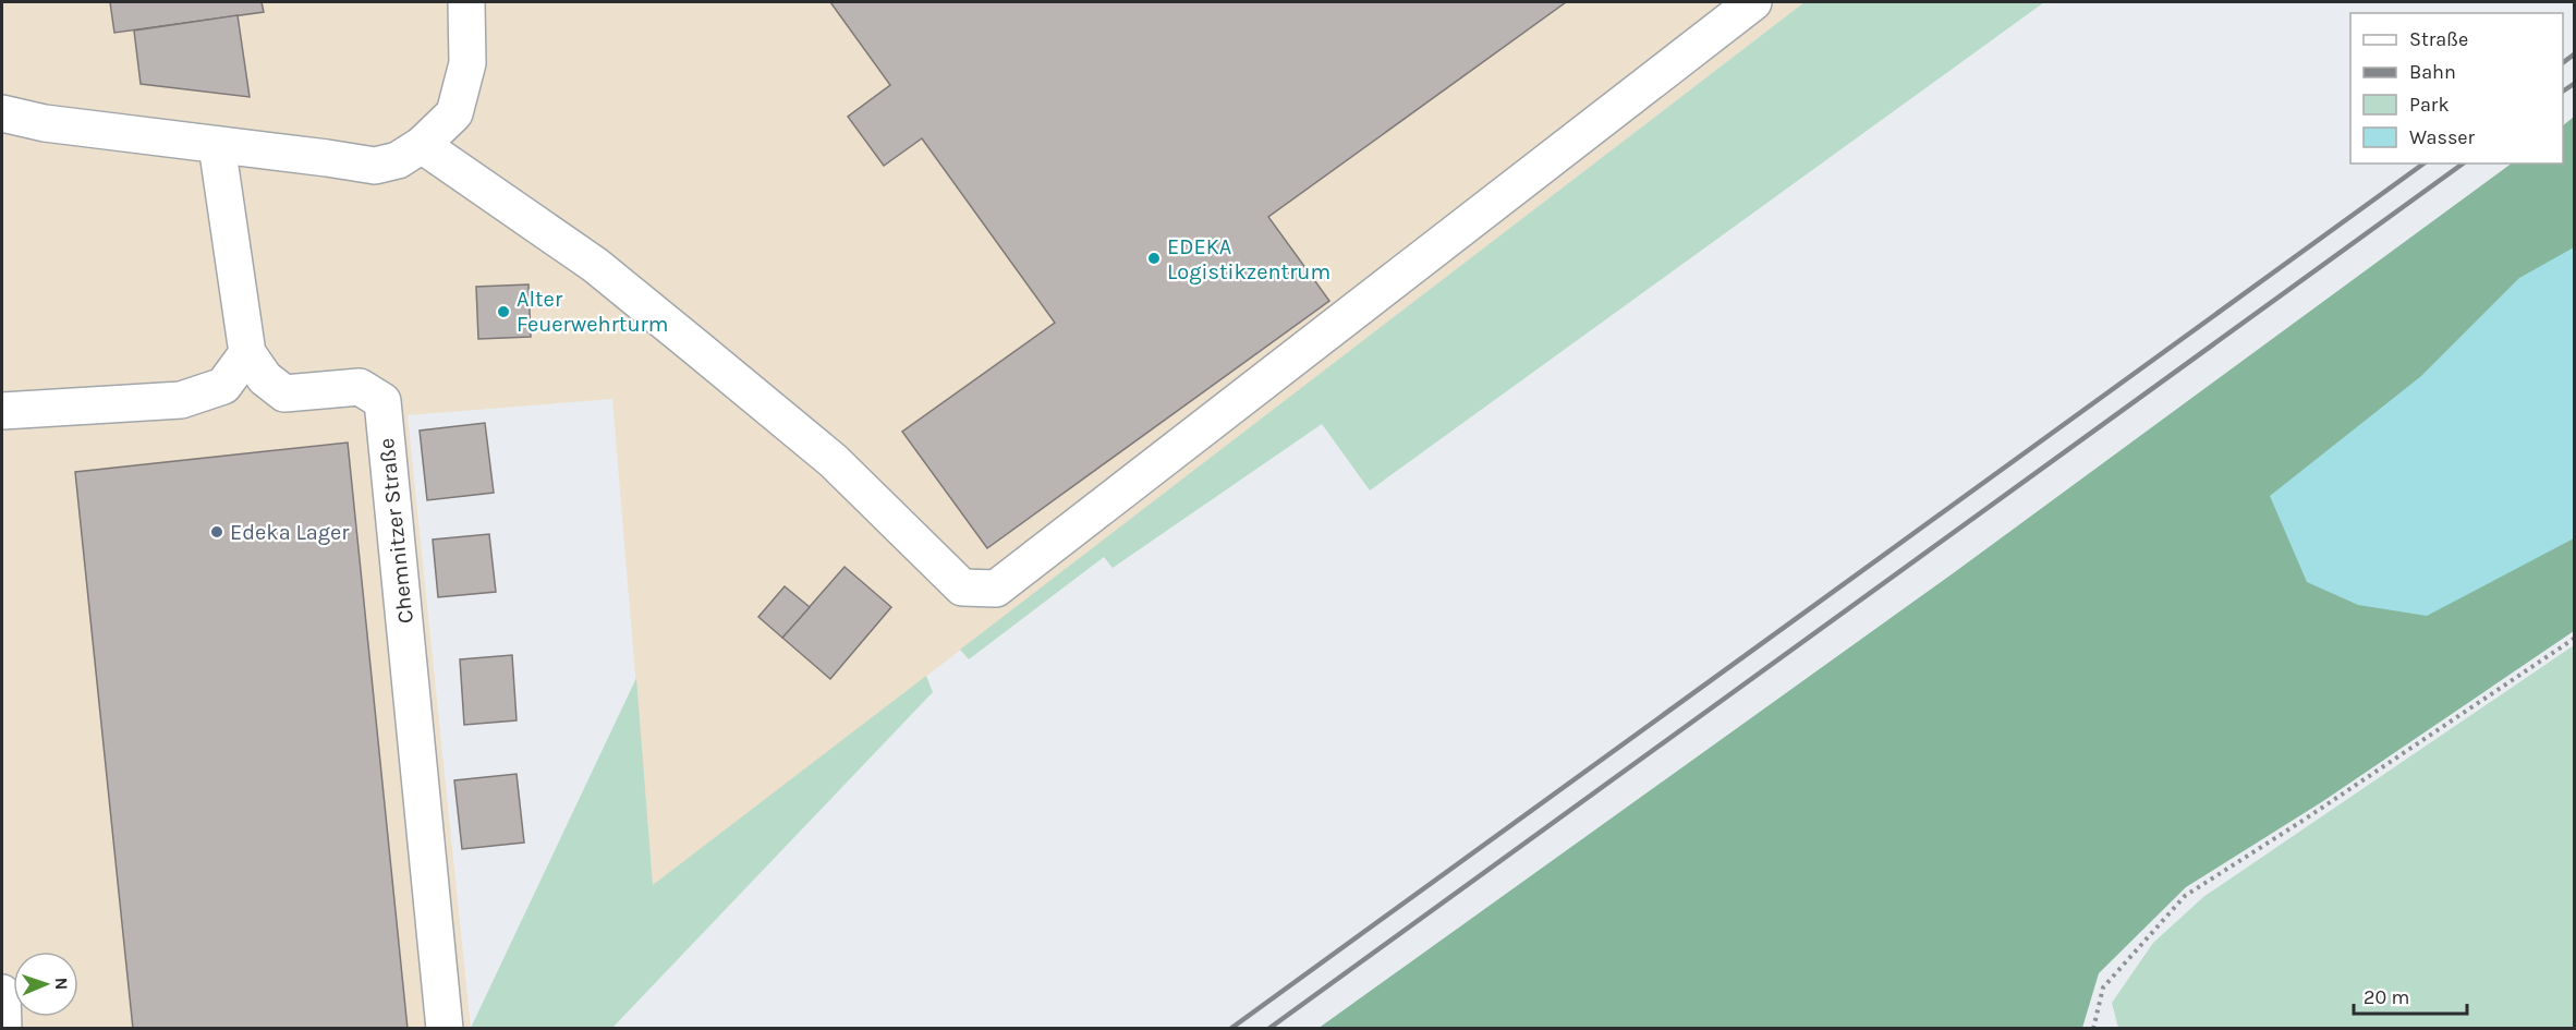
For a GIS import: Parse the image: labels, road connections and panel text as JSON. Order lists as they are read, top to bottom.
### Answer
{
  "streets": {
    "street": ["Chemnitzer Straße"]
  },
  "places": ["EDEKA Logistikzentrum", "Alter Feuerwehrturm", "Edeka Lager"],
  "legend": [
    "Straße",
    "Bahn",
    "Park",
    "Wasser"
  ],
  "scale_bar": "20 m",
  "north": "right"
}
